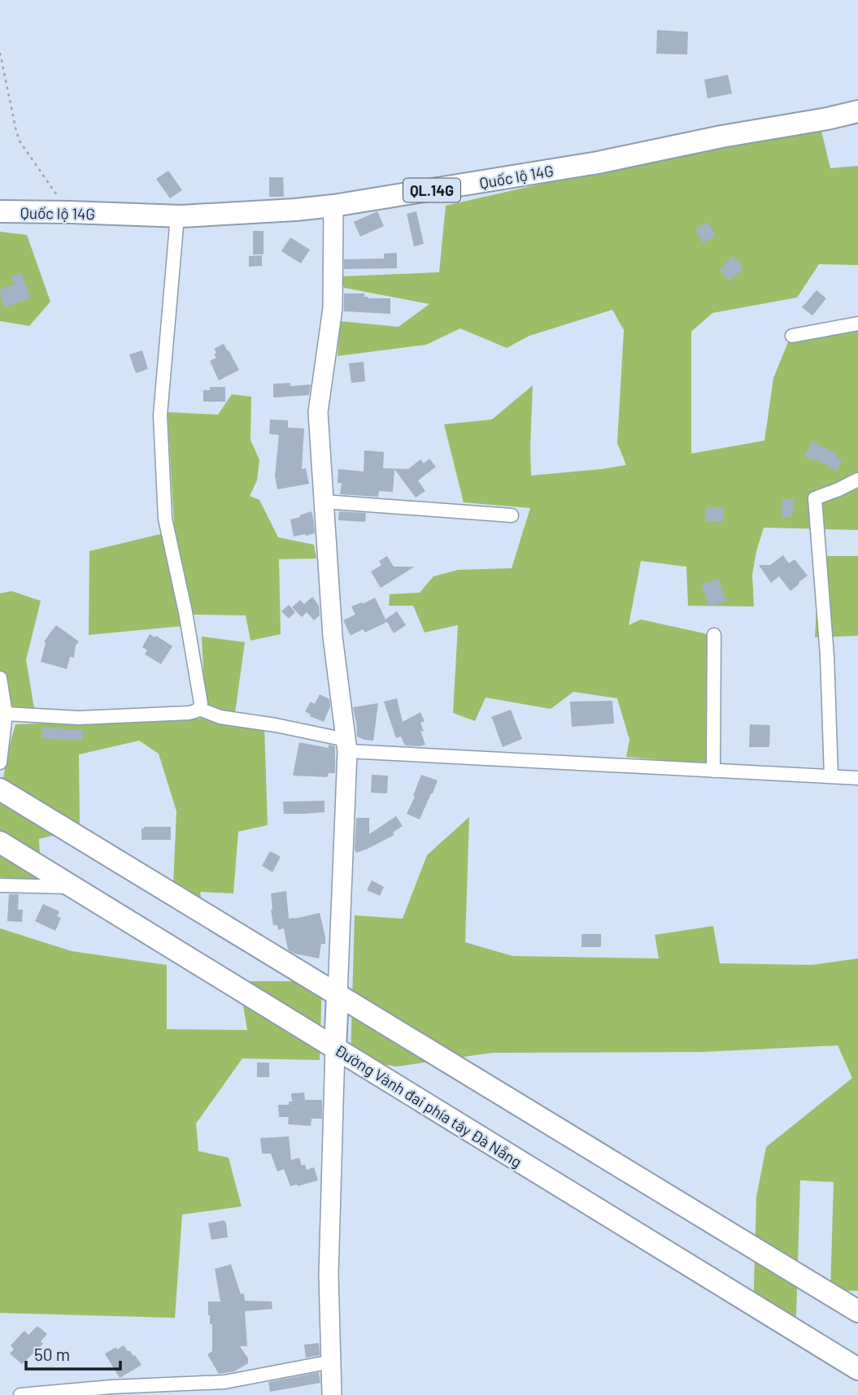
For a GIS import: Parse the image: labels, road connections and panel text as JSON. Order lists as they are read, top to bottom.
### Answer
{
  "streets": {
    "main road": ["Quốc lộ 14G", "QL.14G", "Đường Vành đai phía tây Đà Nẵng"]
  },
  "scale_bar": "50 m"
}
